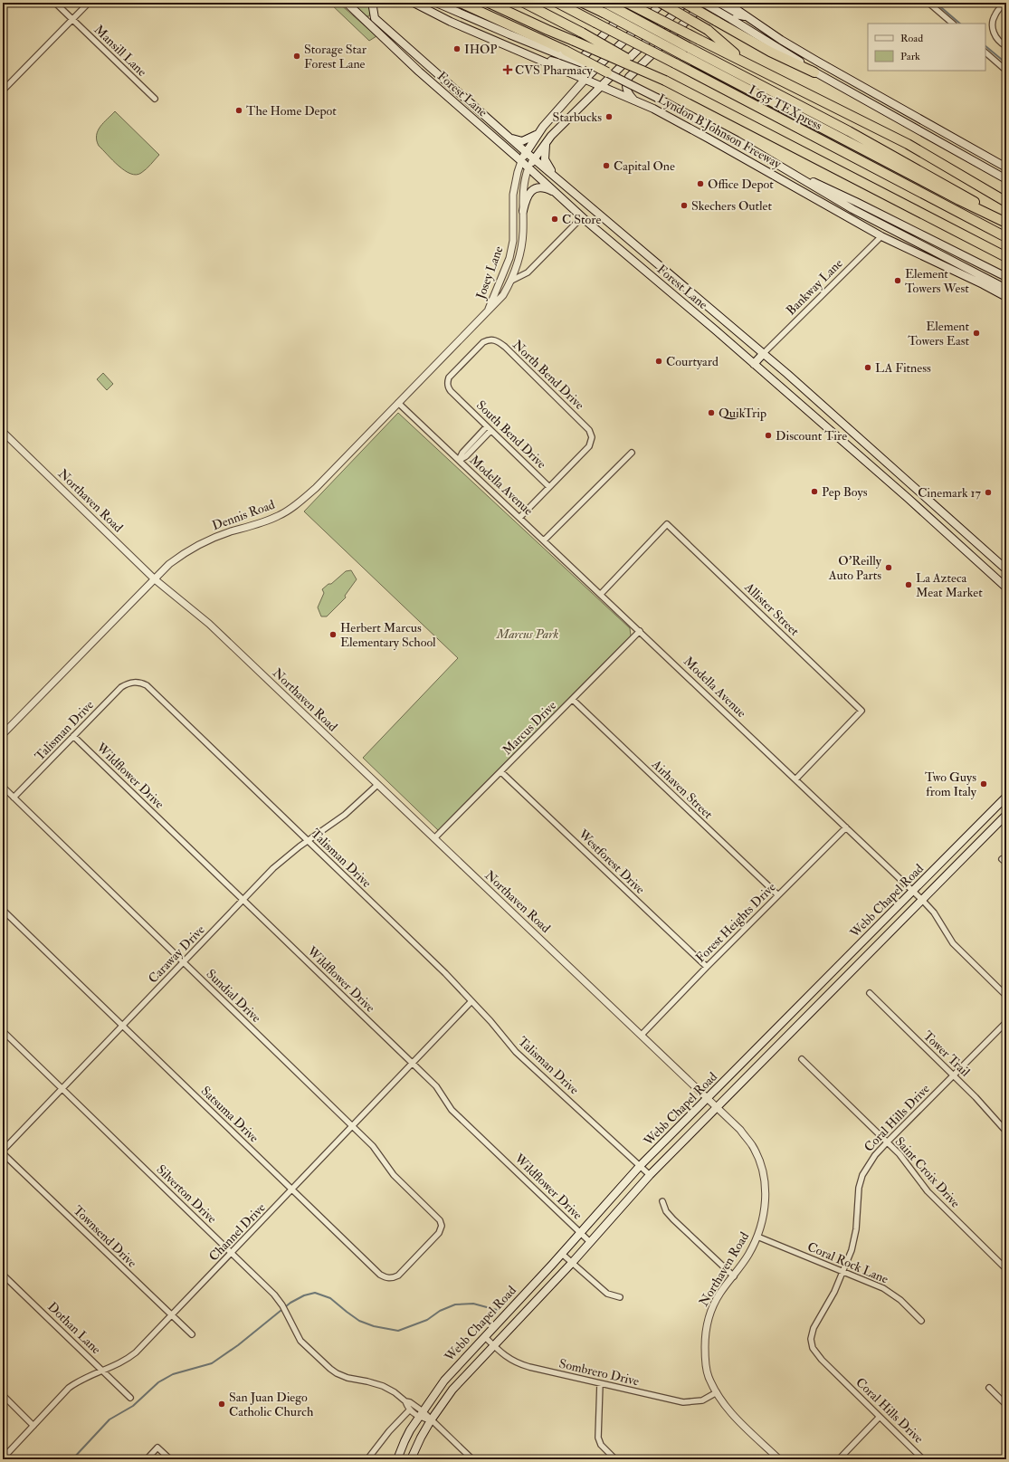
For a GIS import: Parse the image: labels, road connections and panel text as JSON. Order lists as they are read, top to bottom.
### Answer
{
  "streets": {
    "highway": ["I 635 TEXpress", "Lyndon B Johnson Freeway"],
    "main road": ["Forest Lane", "Josey Lane", "Webb Chapel Road"],
    "street": [
      "Mansill Lane",
      "Bankway Lane",
      "North Bend Drive",
      "South Bend Drive",
      "Modella Avenue",
      "Northaven Road",
      "Dennis Road",
      "Allister Street",
      "Marcus Drive",
      "Talisman Drive",
      "Wildflower Drive",
      "Airhaven Street",
      "Westforest Drive",
      "Forest Heights Drive",
      "Caraway Drive",
      "Sundial Drive",
      "Tower Trail",
      "Satsuma Drive",
      "Coral Hills Drive",
      "Saint Croix Drive",
      "Silverton Drive",
      "Channel Drive",
      "Townsend Drive",
      "Coral Rock Lane",
      "Dothan Lane",
      "Sombrero Drive"
    ]
  },
  "crossings": [
    ["Forest Lane", "Josey Lane"],
    ["Forest Lane", "Bankway Lane"],
    ["Lyndon B Johnson Freeway", "Josey Lane"],
    ["Lyndon B Johnson Freeway", "Bankway Lane"],
    ["Josey Lane", "Dennis Road"],
    ["North Bend Drive", "South Bend Drive"],
    ["Modella Avenue", "Dennis Road"],
    ["Modella Avenue", "Allister Street"],
    ["Modella Avenue", "Marcus Drive"],
    ["Modella Avenue", "Webb Chapel Road"],
    ["Modella Avenue", "Forest Heights Drive"],
    ["Northaven Road", "Dennis Road"],
    ["Northaven Road", "Marcus Drive"],
    ["Northaven Road", "Webb Chapel Road"],
    ["Northaven Road", "Forest Heights Drive"],
    ["Northaven Road", "Caraway Drive"],
    ["Northaven Road", "Coral Rock Lane"],
    ["Northaven Road", "Sombrero Drive"],
    ["Marcus Drive", "Airhaven Street"],
    ["Marcus Drive", "Westforest Drive"],
    ["Talisman Drive", "Wildflower Drive"],
    ["Talisman Drive", "Webb Chapel Road"],
    ["Talisman Drive", "Caraway Drive"],
    ["Talisman Drive", "Sundial Drive"],
    ["Talisman Drive", "Channel Drive"],
    ["Wildflower Drive", "Webb Chapel Road"],
    ["Wildflower Drive", "Caraway Drive"],
    ["Wildflower Drive", "Channel Drive"],
    ["Airhaven Street", "Forest Heights Drive"],
    ["Westforest Drive", "Forest Heights Drive"],
    ["Webb Chapel Road", "Silverton Drive"],
    ["Webb Chapel Road", "Sombrero Drive"],
    ["Caraway Drive", "Sundial Drive"],
    ["Caraway Drive", "Satsuma Drive"],
    ["Caraway Drive", "Silverton Drive"],
    ["Caraway Drive", "Townsend Drive"],
    ["Sundial Drive", "Satsuma Drive"],
    ["Sundial Drive", "Channel Drive"],
    ["Tower Trail", "Coral Hills Drive"],
    ["Satsuma Drive", "Channel Drive"],
    ["Coral Hills Drive", "Saint Croix Drive"],
    ["Coral Hills Drive", "Coral Rock Lane"],
    ["Silverton Drive", "Channel Drive"],
    ["Channel Drive", "Townsend Drive"],
    ["Channel Drive", "Dothan Lane"]
  ],
  "parks": ["Marcus Park"],
  "places": {
    "other": [
      "IHOP",
      "Storage Star Forest Lane",
      "The Home Depot",
      "Starbucks",
      "Capital One",
      "Office Depot",
      "Skechers Outlet",
      "C Store",
      "Element Towers West",
      "Element Towers East",
      "Courtyard",
      "LA Fitness",
      "QuikTrip",
      "Discount Tire",
      "Pep Boys",
      "Cinemark 17",
      "O'Reilly Auto Parts",
      "La Azteca Meat Market",
      "Herbert Marcus Elementary School",
      "Two Guys from Italy",
      "San Juan Diego Catholic Church"
    ],
    "health": ["CVS Pharmacy"]
  },
  "legend": ["Road", "Park"]
}
